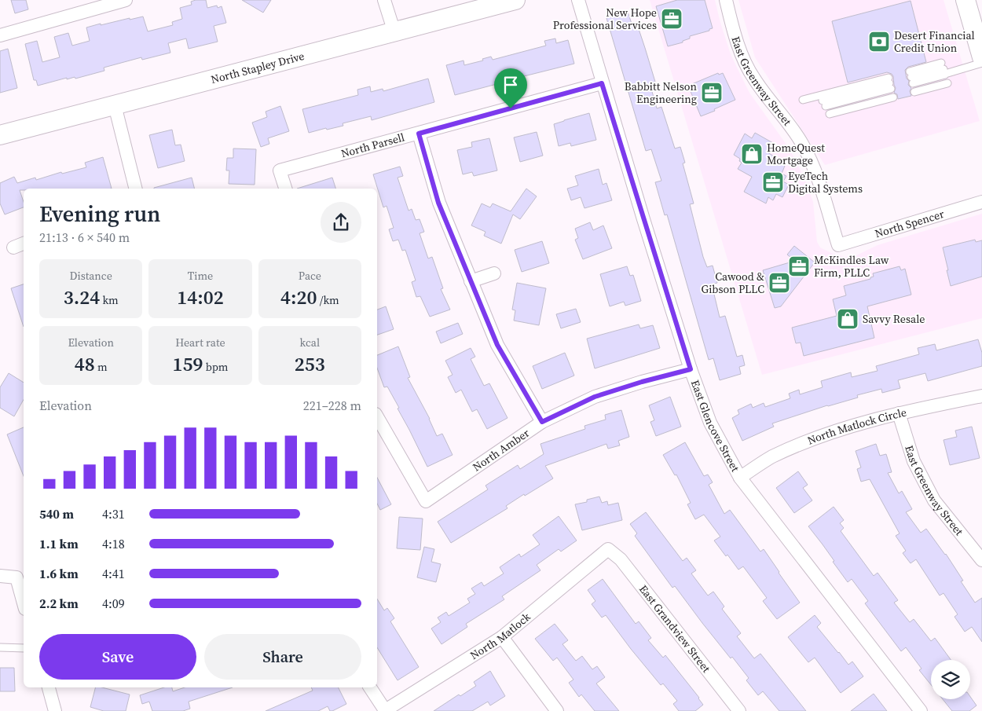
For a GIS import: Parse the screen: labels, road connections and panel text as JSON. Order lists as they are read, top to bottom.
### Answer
{
  "streets": {
    "main road": ["North Stapley Drive"],
    "street": [
      "East Greenway Street",
      "North Parsell",
      "North Spencer",
      "East Glencove Street",
      "North Matlock Circle",
      "North Amber",
      "East Grandview Street",
      "North Matlock"
    ]
  },
  "crossings": [
    ["East Greenway Street", "North Spencer"],
    ["East Greenway Street", "North Matlock Circle"],
    ["North Parsell", "East Glencove Street"],
    ["East Glencove Street", "North Matlock Circle"],
    ["East Glencove Street", "North Amber"],
    ["East Grandview Street", "North Matlock"]
  ],
  "places": {
    "office": [
      "New Hope Professional Services",
      "Babbitt Nelson Engineering",
      "EyeTech Digital Systems",
      "McKindles Law Firm, PLLC",
      "Cawood & Gibson PLLC"
    ],
    "bank": ["Desert Financial Credit Union"],
    "shop": ["HomeQuest Mortgage", "Savvy Resale"]
  },
  "page": {
    "heading": ["Evening run", "21:13 · 6 × 540 m"],
    "stats": [
      ["Distance", "3.24 km"],
      ["Time", "14:02"],
      ["Pace", "4:20 /km"],
      ["Elevation", "48 m"],
      ["Heart rate", "159 bpm"],
      ["kcal", "253"]
    ],
    "chart": ["Elevation", "221–228 m"],
    "list": [
      {
        "name": "540 m",
        "note": "4:31"
      },
      {
        "name": "1.1 km",
        "note": "4:18"
      },
      {
        "name": "1.6 km",
        "note": "4:41"
      },
      {
        "name": "2.2 km",
        "note": "4:09"
      }
    ],
    "buttons": ["Save", "Share"]
  }
}
